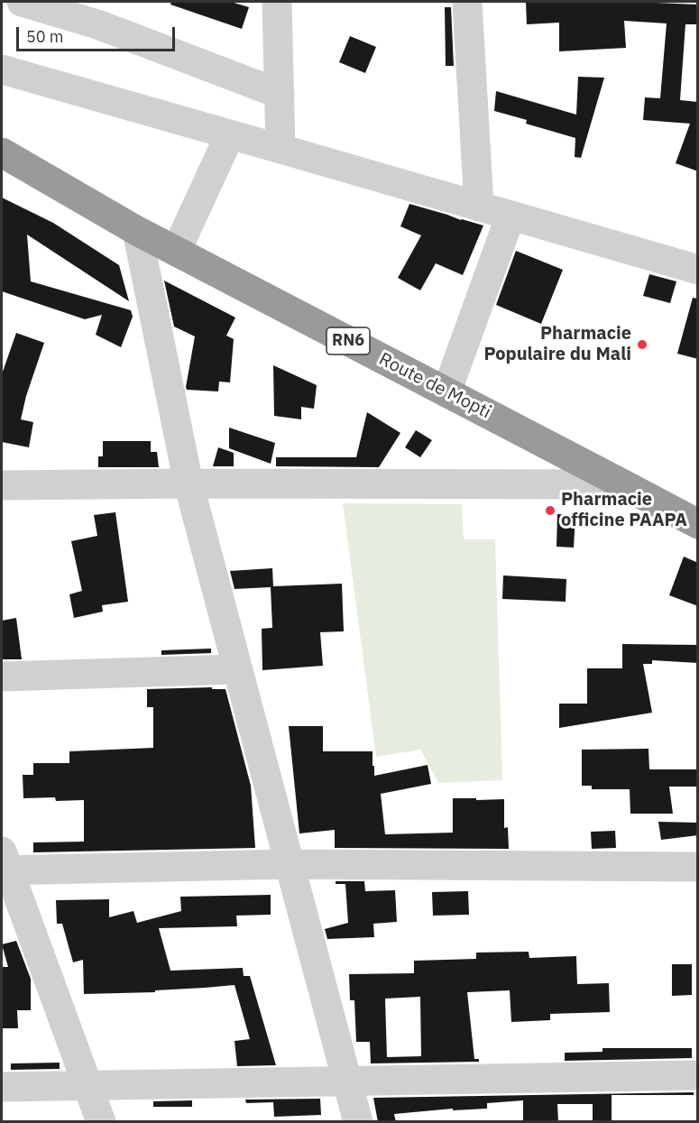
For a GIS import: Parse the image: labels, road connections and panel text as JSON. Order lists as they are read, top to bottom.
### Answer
{
  "streets": {
    "highway": ["RN6", "Route de Mopti"]
  },
  "places": ["Pharmacie Populaire du Mali", "Pharmacie officine PAAPA"],
  "scale_bar": "50 m"
}
